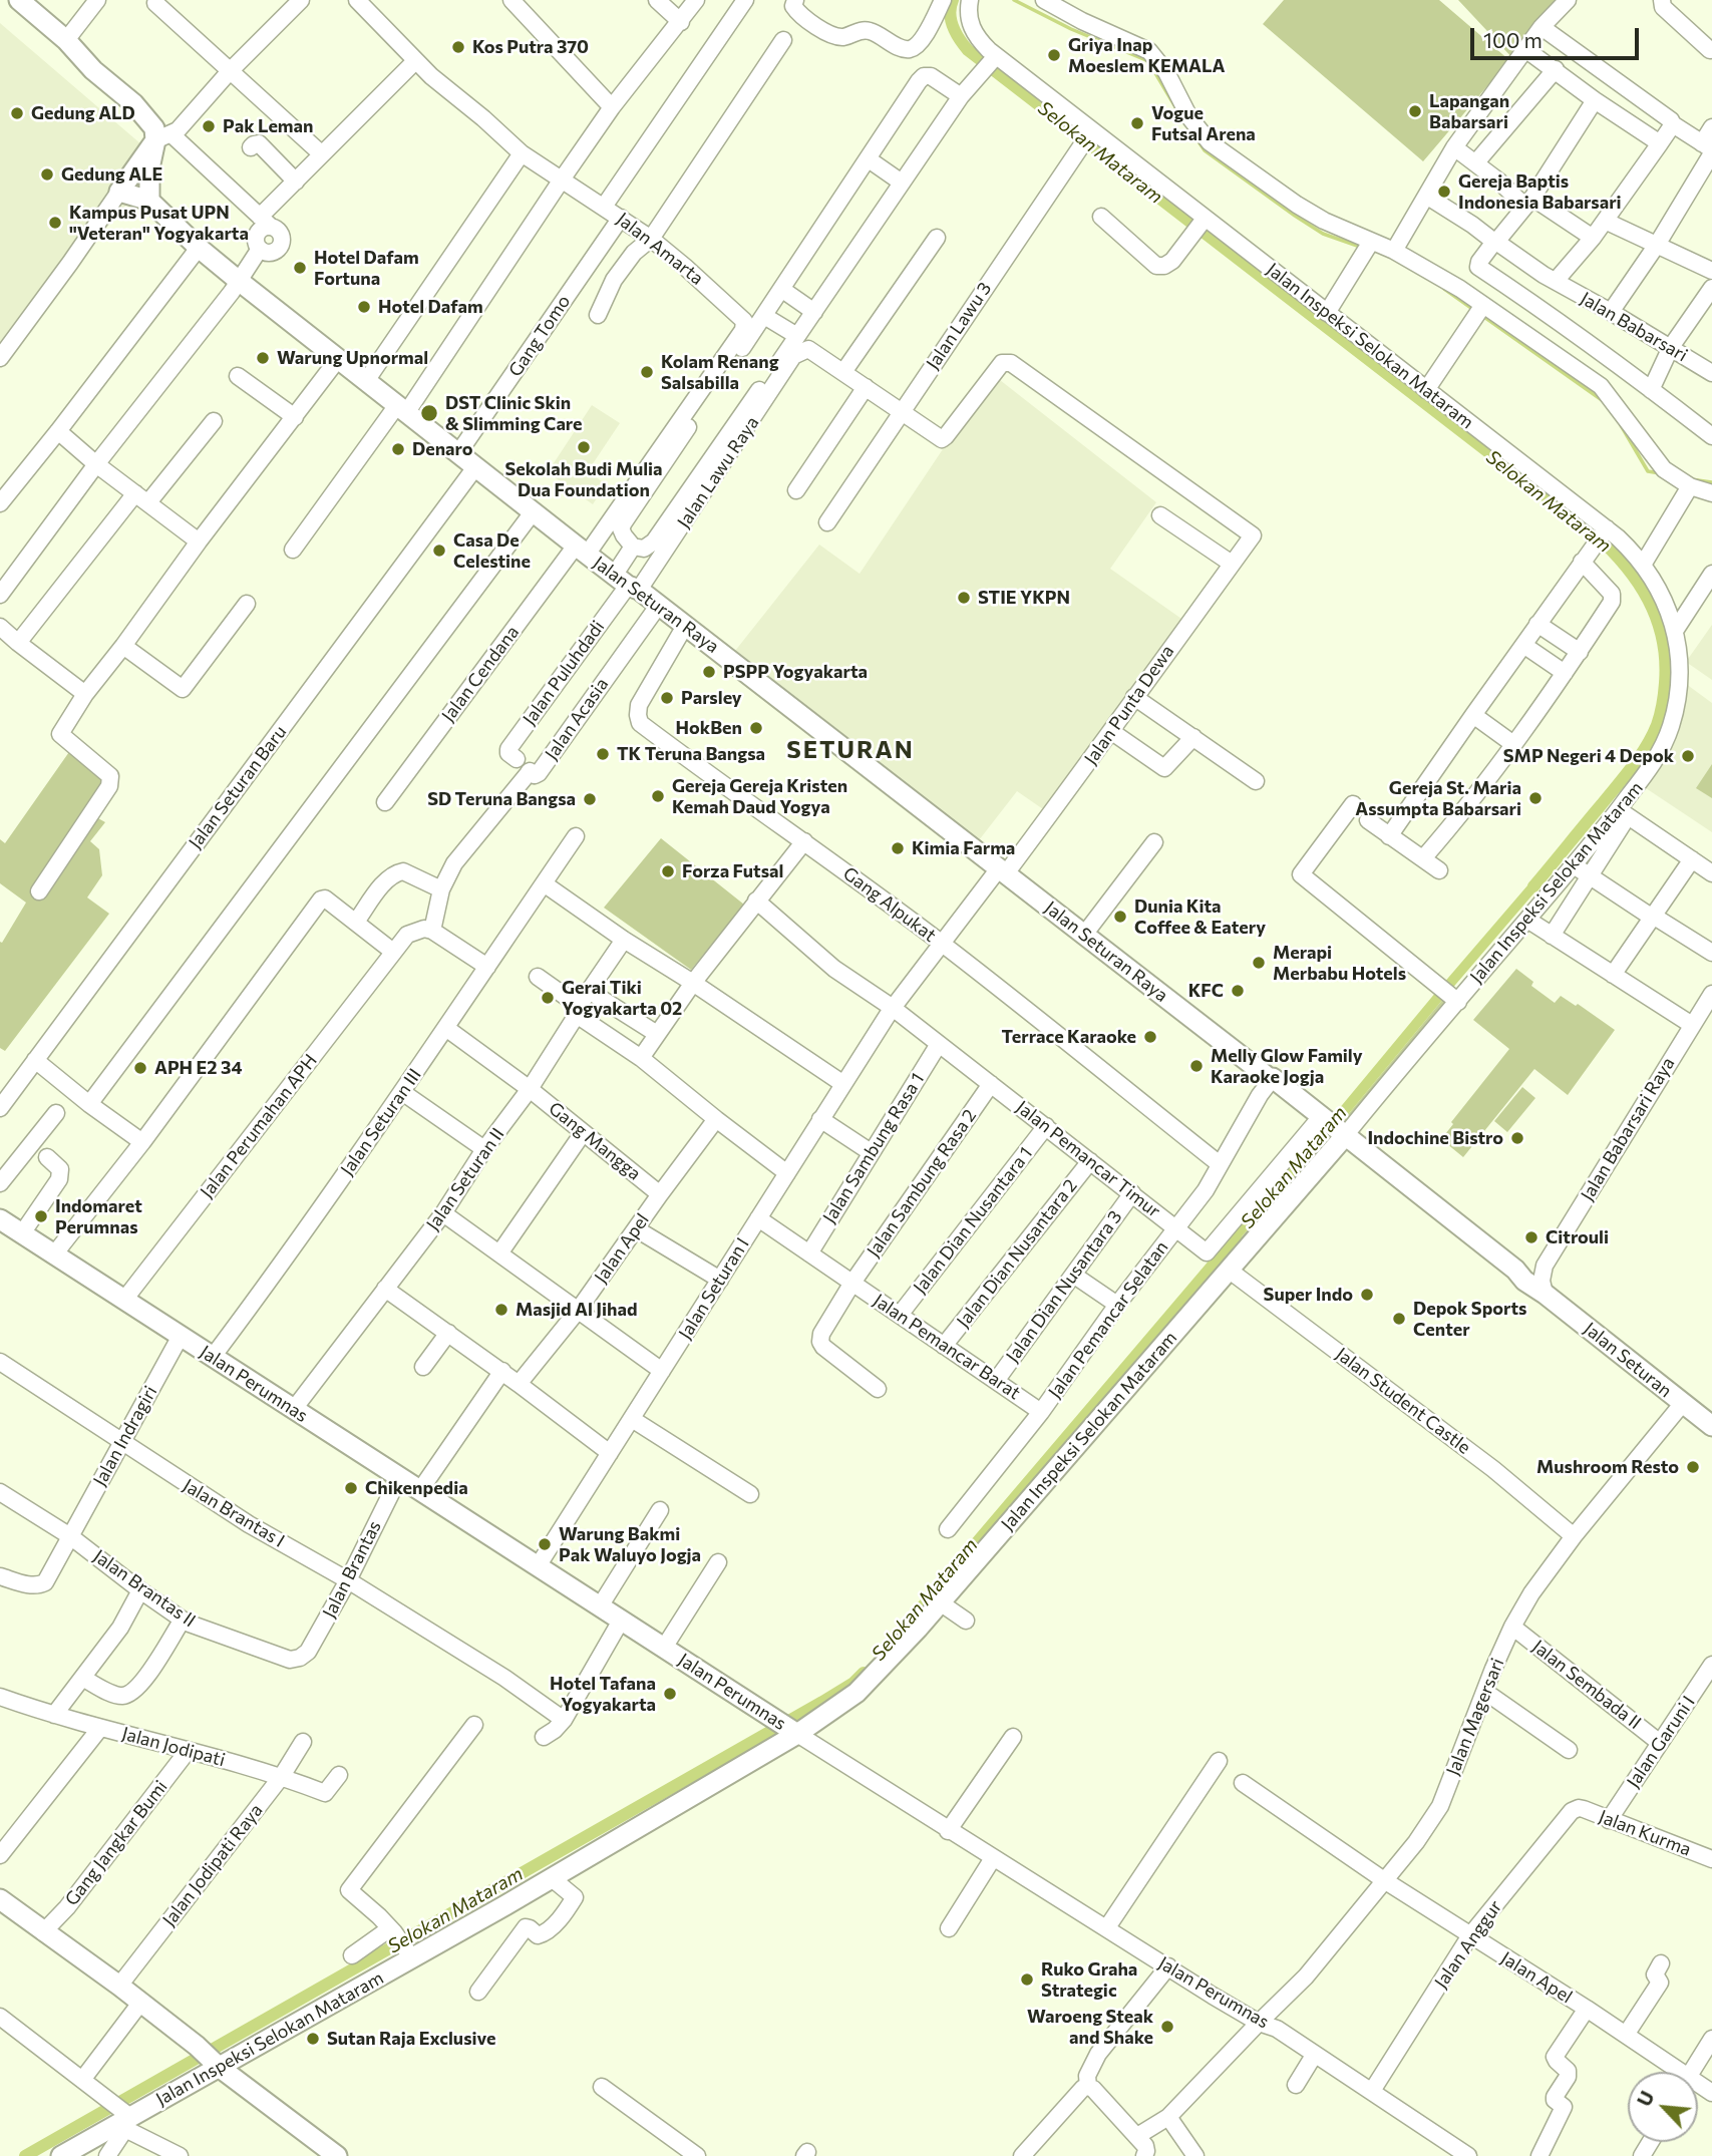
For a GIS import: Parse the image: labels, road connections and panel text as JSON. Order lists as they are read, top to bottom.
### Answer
{
  "streets": {
    "main road": [
      "Jalan Inspeksi Selokan Mataram",
      "Jalan Seturan Raya",
      "Jalan Seturan",
      "Jalan Perumnas"
    ],
    "street": [
      "Jalan Amarta",
      "Jalan Lawu 3",
      "Jalan Babarsari",
      "Gang Tomo",
      "Jalan Lawu Raya",
      "Jalan Puluhdadi",
      "Jalan Cendana",
      "Jalan Punta Dewa",
      "Jalan Acasia",
      "Jalan Seturan Baru",
      "Gang Alpukat",
      "Jalan Seturan III",
      "Jalan Perumahan APH",
      "Jalan Babarsari Raya",
      "Gang Mangga",
      "Jalan Sambung Rasa 1",
      "Jalan Pemancar Timur",
      "Jalan Seturan II",
      "Jalan Sambung Rasa 2",
      "Jalan Dian Nusantara 1",
      "Jalan Apel",
      "Jalan Dian Nusantara 2",
      "Jalan Dian Nusantara 3",
      "Jalan Seturan I",
      "Jalan Pemancar Selatan",
      "Jalan Pemancar Barat",
      "Jalan Student Castle",
      "Jalan Indragiri",
      "Jalan Brantas I",
      "Jalan Brantas",
      "Jalan Brantas II",
      "Jalan Sembada II",
      "Jalan Magersari",
      "Jalan Garuni I",
      "Jalan Jodipati",
      "Jalan Kurma",
      "Gang Jangkar Bumi",
      "Jalan Jodipati Raya",
      "Jalan Anggur"
    ]
  },
  "crossings": [
    ["Jalan Amarta", "Gang Tomo"],
    ["Jalan Amarta", "Jalan Seturan Raya"],
    ["Jalan Amarta", "Jalan Cendana"],
    ["Jalan Lawu 3", "Jalan Inspeksi Selokan Mataram"],
    ["Jalan Lawu 3", "Jalan Lawu Raya"],
    ["Gang Tomo", "Jalan Seturan Raya"],
    ["Jalan Inspeksi Selokan Mataram", "Jalan Seturan Raya"],
    ["Jalan Inspeksi Selokan Mataram", "Jalan Perumnas"],
    ["Jalan Inspeksi Selokan Mataram", "Jalan Student Castle"],
    ["Jalan Lawu Raya", "Jalan Seturan Raya"],
    ["Jalan Lawu Raya", "Jalan Puluhdadi"],
    ["Jalan Lawu Raya", "Jalan Punta Dewa"],
    ["Jalan Seturan Raya", "Jalan Puluhdadi"],
    ["Jalan Seturan Raya", "Jalan Cendana"],
    ["Jalan Seturan Raya", "Jalan Punta Dewa"],
    ["Jalan Seturan Raya", "Jalan Acasia"],
    ["Jalan Seturan Raya", "Jalan Seturan Baru"],
    ["Jalan Seturan Raya", "Gang Alpukat"],
    ["Jalan Seturan Raya", "Jalan Pemancar Timur"],
    ["Jalan Acasia", "Jalan Perumahan APH"],
    ["Gang Alpukat", "Jalan Pemancar Timur"],
    ["Jalan Seturan III", "Gang Mangga"],
    ["Jalan Seturan III", "Jalan Perumnas"],
    ["Jalan Perumahan APH", "Jalan Perumnas"],
    ["Gang Mangga", "Jalan Seturan II"],
    ["Gang Mangga", "Jalan Apel"],
    ["Jalan Sambung Rasa 1", "Jalan Pemancar Timur"],
    ["Jalan Sambung Rasa 1", "Jalan Pemancar Barat"],
    ["Jalan Pemancar Timur", "Jalan Sambung Rasa 2"],
    ["Jalan Pemancar Timur", "Jalan Dian Nusantara 1"],
    ["Jalan Pemancar Timur", "Jalan Dian Nusantara 2"],
    ["Jalan Pemancar Timur", "Jalan Dian Nusantara 3"],
    ["Jalan Pemancar Timur", "Jalan Seturan I"],
    ["Jalan Pemancar Timur", "Jalan Pemancar Selatan"],
    ["Jalan Pemancar Timur", "Jalan Student Castle"],
    ["Jalan Seturan II", "Jalan Perumnas"],
    ["Jalan Sambung Rasa 2", "Jalan Pemancar Barat"],
    ["Jalan Dian Nusantara 1", "Jalan Pemancar Barat"],
    ["Jalan Apel", "Jalan Magersari"],
    ["Jalan Apel", "Jalan Anggur"],
    ["Jalan Dian Nusantara 2", "Jalan Pemancar Barat"],
    ["Jalan Dian Nusantara 3", "Jalan Pemancar Barat"],
    ["Jalan Seturan I", "Jalan Pemancar Barat"],
    ["Jalan Seturan I", "Jalan Perumnas"],
    ["Jalan Pemancar Selatan", "Jalan Pemancar Barat"],
    ["Jalan Pemancar Selatan", "Jalan Student Castle"],
    ["Jalan Seturan", "Jalan Magersari"],
    ["Jalan Perumnas", "Jalan Indragiri"],
    ["Jalan Perumnas", "Jalan Brantas"],
    ["Jalan Perumnas", "Jalan Magersari"],
    ["Jalan Perumnas", "Jalan Anggur"],
    ["Jalan Student Castle", "Jalan Magersari"],
    ["Jalan Indragiri", "Jalan Brantas I"],
    ["Jalan Indragiri", "Jalan Brantas II"],
    ["Jalan Brantas I", "Jalan Brantas"],
    ["Jalan Brantas", "Jalan Brantas II"],
    ["Jalan Sembada II", "Jalan Magersari"],
    ["Jalan Sembada II", "Jalan Garuni I"],
    ["Jalan Garuni I", "Jalan Kurma"],
    ["Jalan Jodipati", "Gang Jangkar Bumi"],
    ["Jalan Jodipati", "Jalan Jodipati Raya"],
    ["Jalan Kurma", "Jalan Anggur"]
  ],
  "districts": ["SETURAN"],
  "water": ["Selokan Mataram"],
  "places": [
    "Kos Putra 370",
    "Griya Inap Moeslem KEMALA",
    "Lapangan Babarsari",
    "Gedung ALD",
    "Vogue Futsal Arena",
    "Pak Leman",
    "Gedung ALE",
    "Gereja Baptis Indonesia Babarsari",
    "Kampus Pusat UPN \"Veteran\" Yogyakarta",
    "Hotel Dafam Fortuna",
    "Hotel Dafam",
    "Warung Upnormal",
    "Kolam Renang Salsabilla",
    "DST Clinic Skin & Slimming Care",
    "Sekolah Budi Mulia Dua Foundation",
    "Denaro",
    "Casa De Celestine",
    "STIE YKPN",
    "PSPP Yogyakarta",
    "Parsley",
    "HokBen",
    "TK Teruna Bangsa",
    "SMP Negeri 4 Depok",
    "Gereja Gereja Kristen Kemah Daud Yogya",
    "Gereja St. Maria Assumpta Babarsari",
    "SD Teruna Bangsa",
    "Kimia Farma",
    "Forza Futsal",
    "Dunia Kita Coffee & Eatery",
    "Merapi Merbabu Hotels",
    "KFC",
    "Gerai Tiki Yogyakarta 02",
    "Terrace Karaoke",
    "Melly Glow Family Karaoke Jogja",
    "APH E2 34",
    "Indochine Bistro",
    "Indomaret Perumnas",
    "Citrouli",
    "Super Indo",
    "Masjid Al Jihad",
    "Depok Sports Center",
    "Mushroom Resto",
    "Chikenpedia",
    "Warung Bakmi Pak Waluyo Jogja",
    "Hotel Tafana Yogyakarta",
    "Ruko Graha Strategic",
    "Waroeng Steak and Shake",
    "Sutan Raja Exclusive"
  ],
  "scale_bar": "100 m",
  "north": "top left"
}
